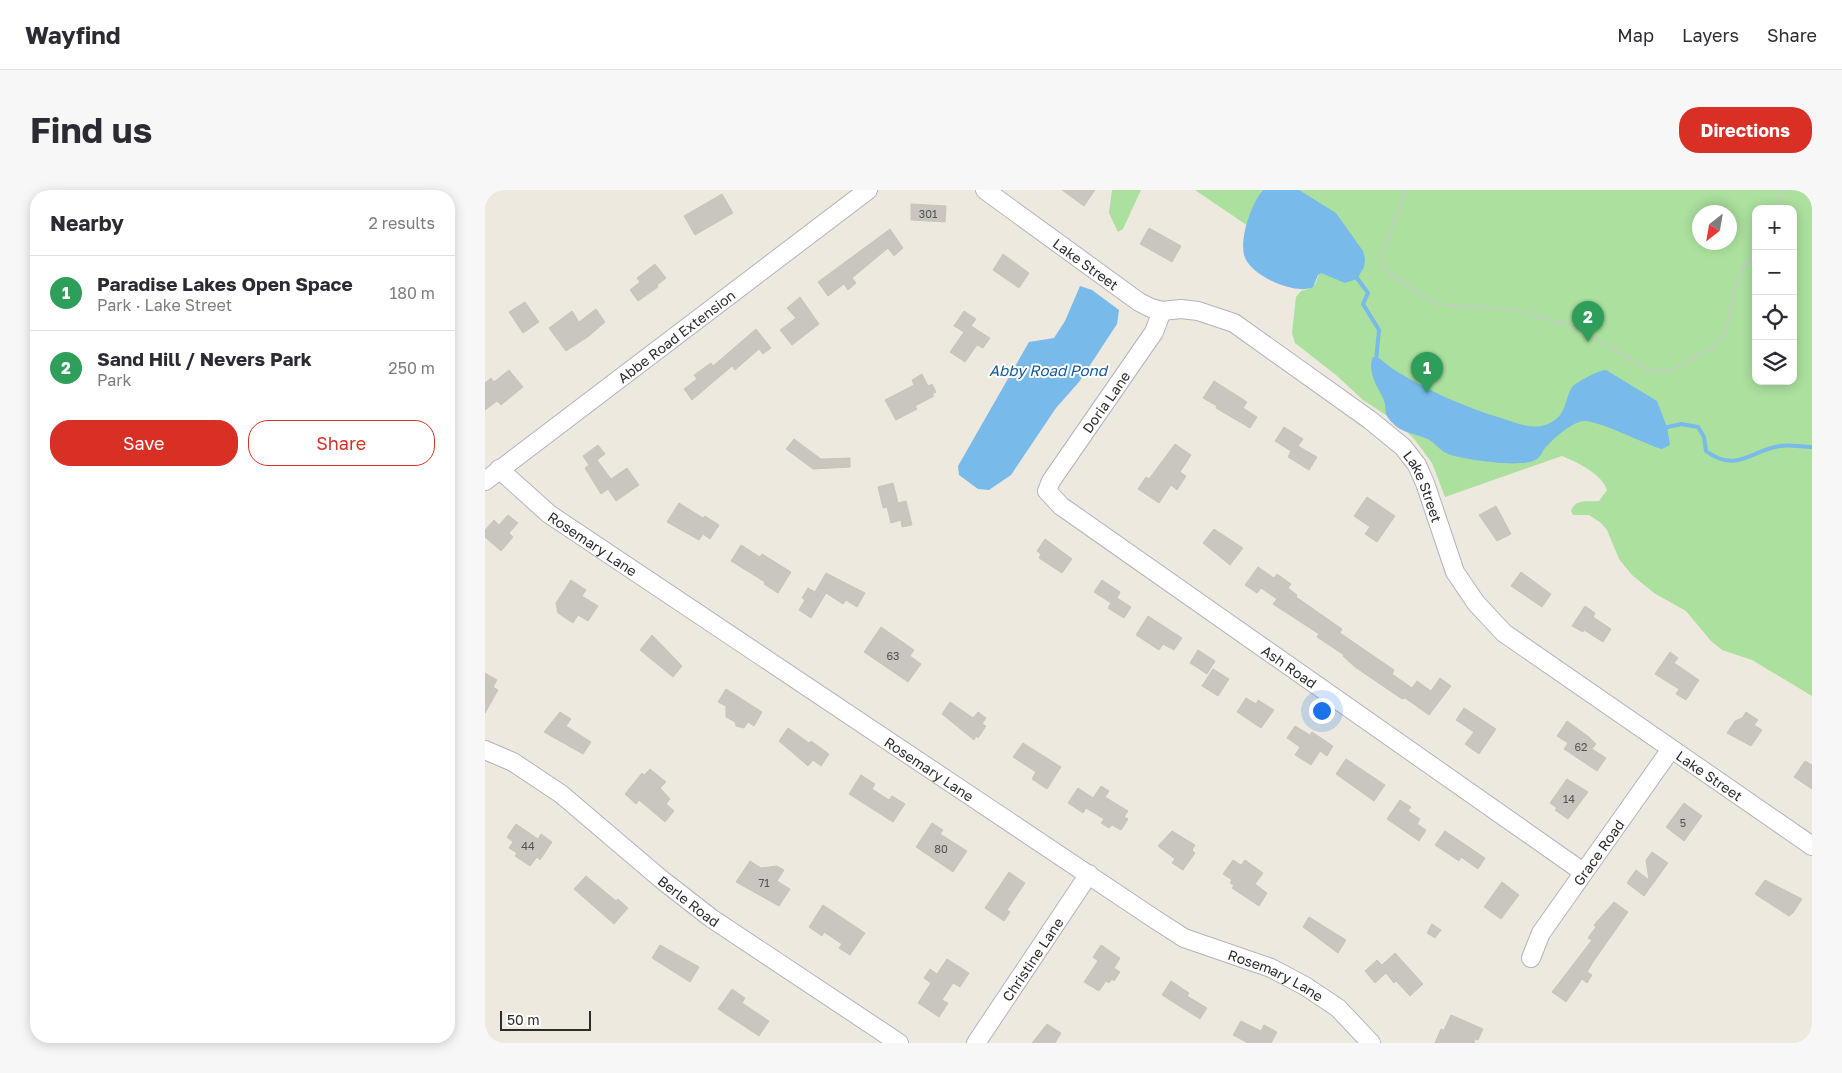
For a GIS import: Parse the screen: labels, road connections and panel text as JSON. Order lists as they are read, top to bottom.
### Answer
{
  "streets": {
    "street": [
      "Lake Street",
      "Abbe Road Extension",
      "Doria Lane",
      "Rosemary Lane",
      "Ash Road",
      "Grace Road",
      "Berle Road",
      "Christine Lane"
    ]
  },
  "crossings": [
    ["Lake Street", "Doria Lane"],
    ["Lake Street", "Grace Road"],
    ["Abbe Road Extension", "Rosemary Lane"],
    ["Doria Lane", "Ash Road"],
    ["Rosemary Lane", "Christine Lane"],
    ["Ash Road", "Grace Road"]
  ],
  "water": ["Abby Road Pond"],
  "house_numbers": [
    "301",
    "63",
    "62",
    "14",
    "5",
    "44",
    "80",
    "71"
  ],
  "scale_bar": "50 m",
  "north": "bottom left",
  "page": {
    "header": "Wayfind",
    "nav": ["Map", "Layers", "Share"],
    "buttons": [
      "Directions",
      ["Save", "Share"]
    ],
    "title": "Find us",
    "heading": ["Nearby", "2 results"],
    "map_buttons": ["+", "−"],
    "list": [
      {
        "mark": "1",
        "name": "Paradise Lakes Open Space",
        "note": "Park · Lake Street",
        "value": "180 m"
      },
      {
        "mark": "2",
        "name": "Sand Hill / Nevers Park",
        "note": "Park",
        "value": "250 m"
      }
    ],
    "pins": ["2", "1"],
    "scale": "50 m"
  }
}
